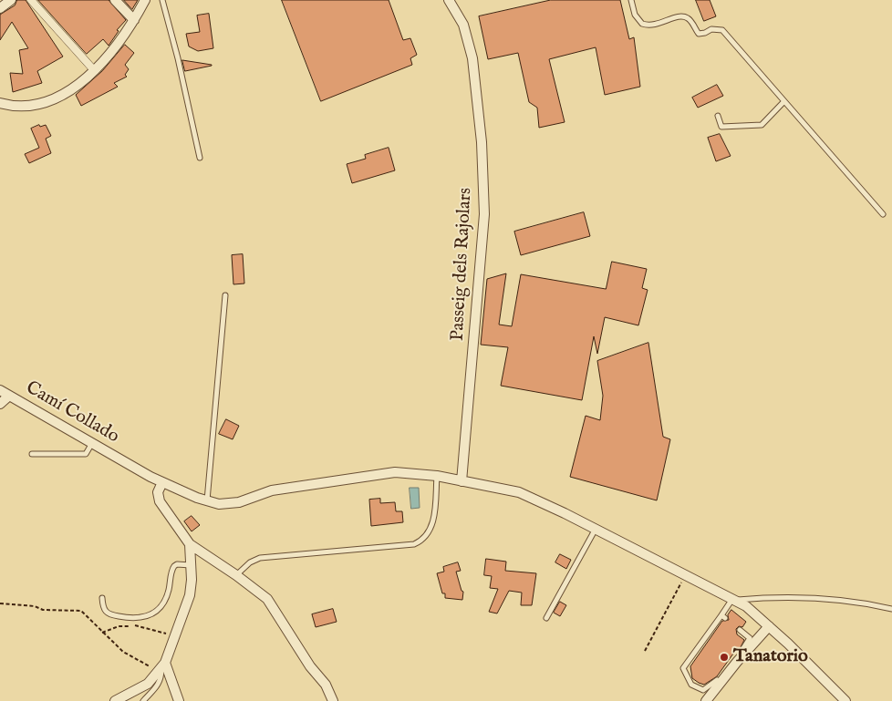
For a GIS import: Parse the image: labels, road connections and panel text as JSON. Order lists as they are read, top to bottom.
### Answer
{
  "streets": {
    "street": ["Passeig dels Rajolars", "Camí Collado"]
  },
  "crossings": [
    ["Passeig dels Rajolars", "Camí Collado"]
  ],
  "places": ["Tanatorio"]
}
